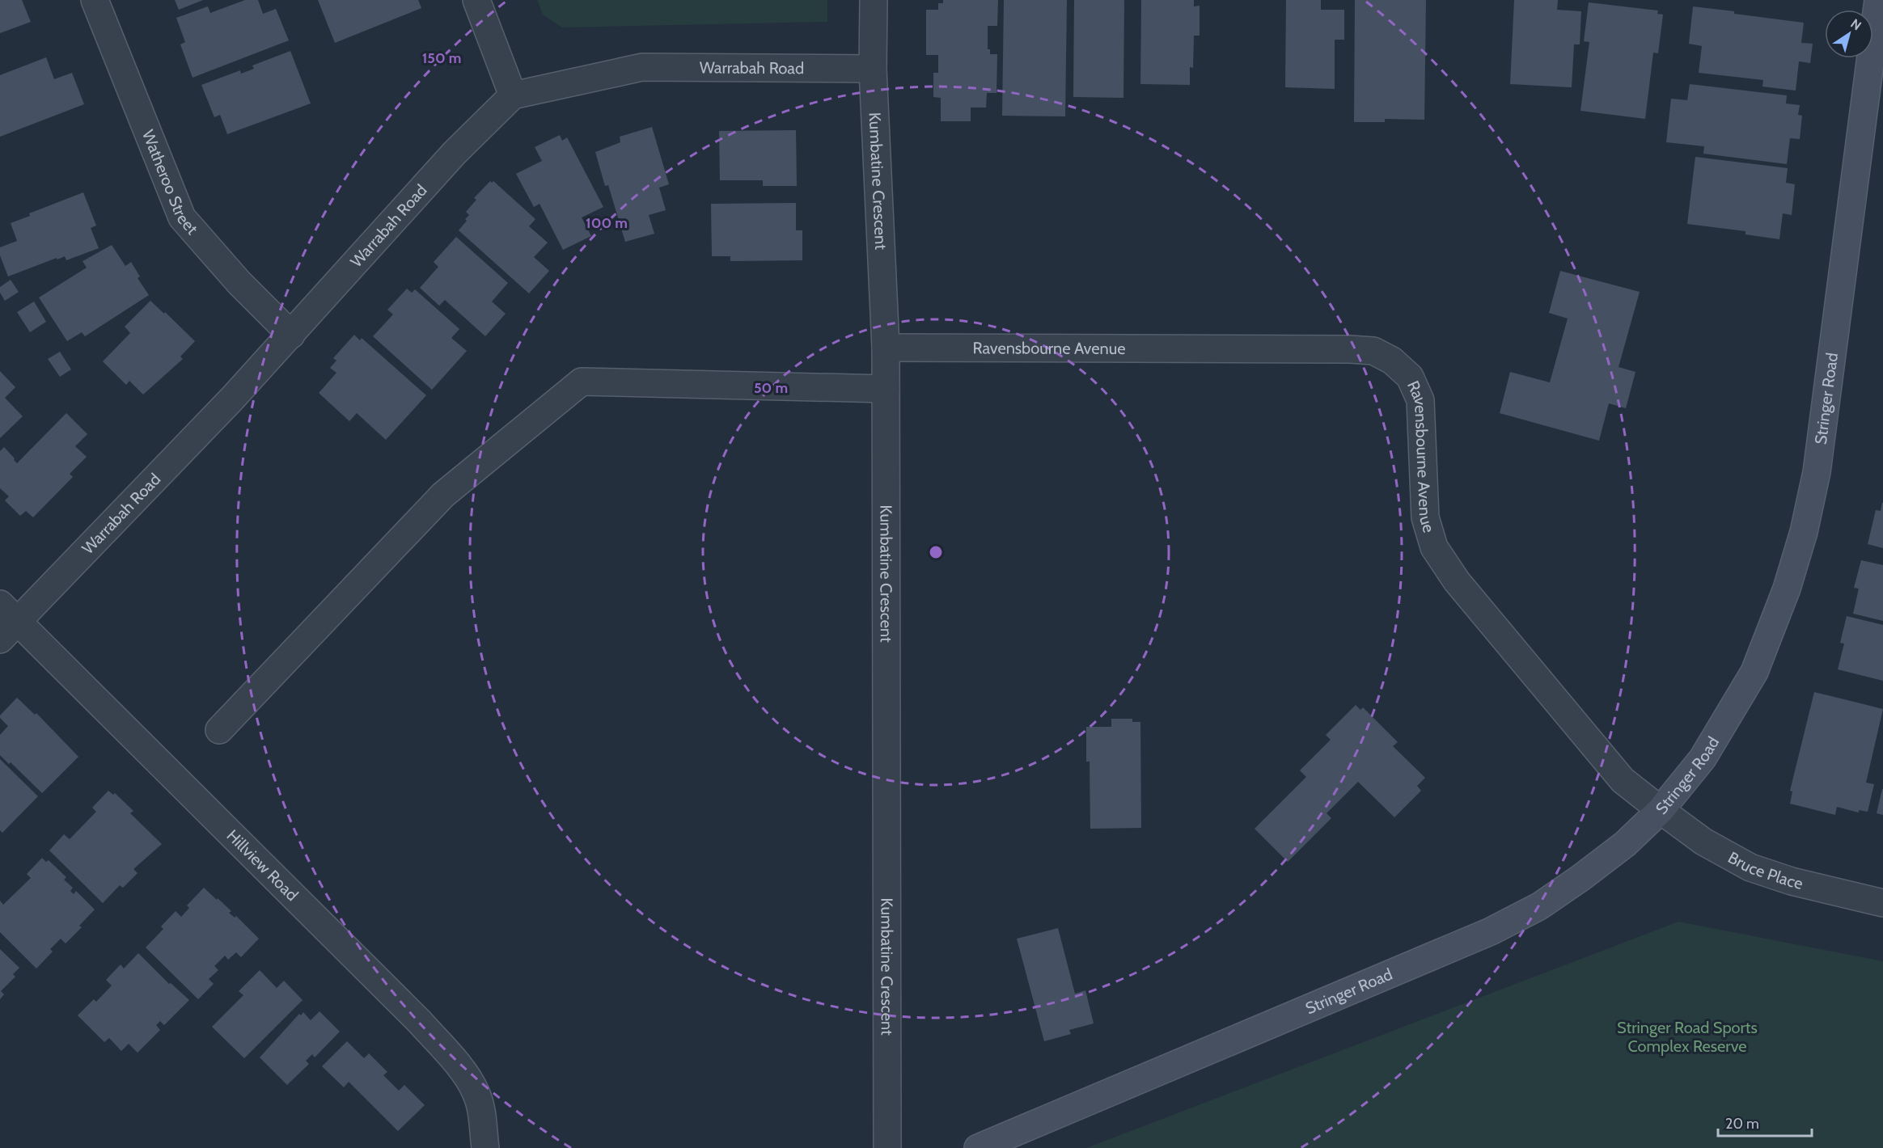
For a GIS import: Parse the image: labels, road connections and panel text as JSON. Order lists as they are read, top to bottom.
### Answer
{
  "streets": {
    "street": [
      "Warrabah Road",
      "Watheroo Street",
      "Kumbatine Crescent",
      "Ravensbourne Avenue",
      "Stringer Road",
      "Hillview Road",
      "Bruce Place"
    ]
  },
  "crossings": [
    ["Warrabah Road", "Watheroo Street"],
    ["Warrabah Road", "Kumbatine Crescent"],
    ["Warrabah Road", "Hillview Road"],
    ["Kumbatine Crescent", "Ravensbourne Avenue"],
    ["Ravensbourne Avenue", "Stringer Road"],
    ["Ravensbourne Avenue", "Bruce Place"],
    ["Stringer Road", "Bruce Place"]
  ],
  "parks": ["Stringer Road Sports Complex Reserve"],
  "scale_bar": "20 m",
  "north": "top right",
  "rings": ["150 m", "100 m", "50 m"]
}
